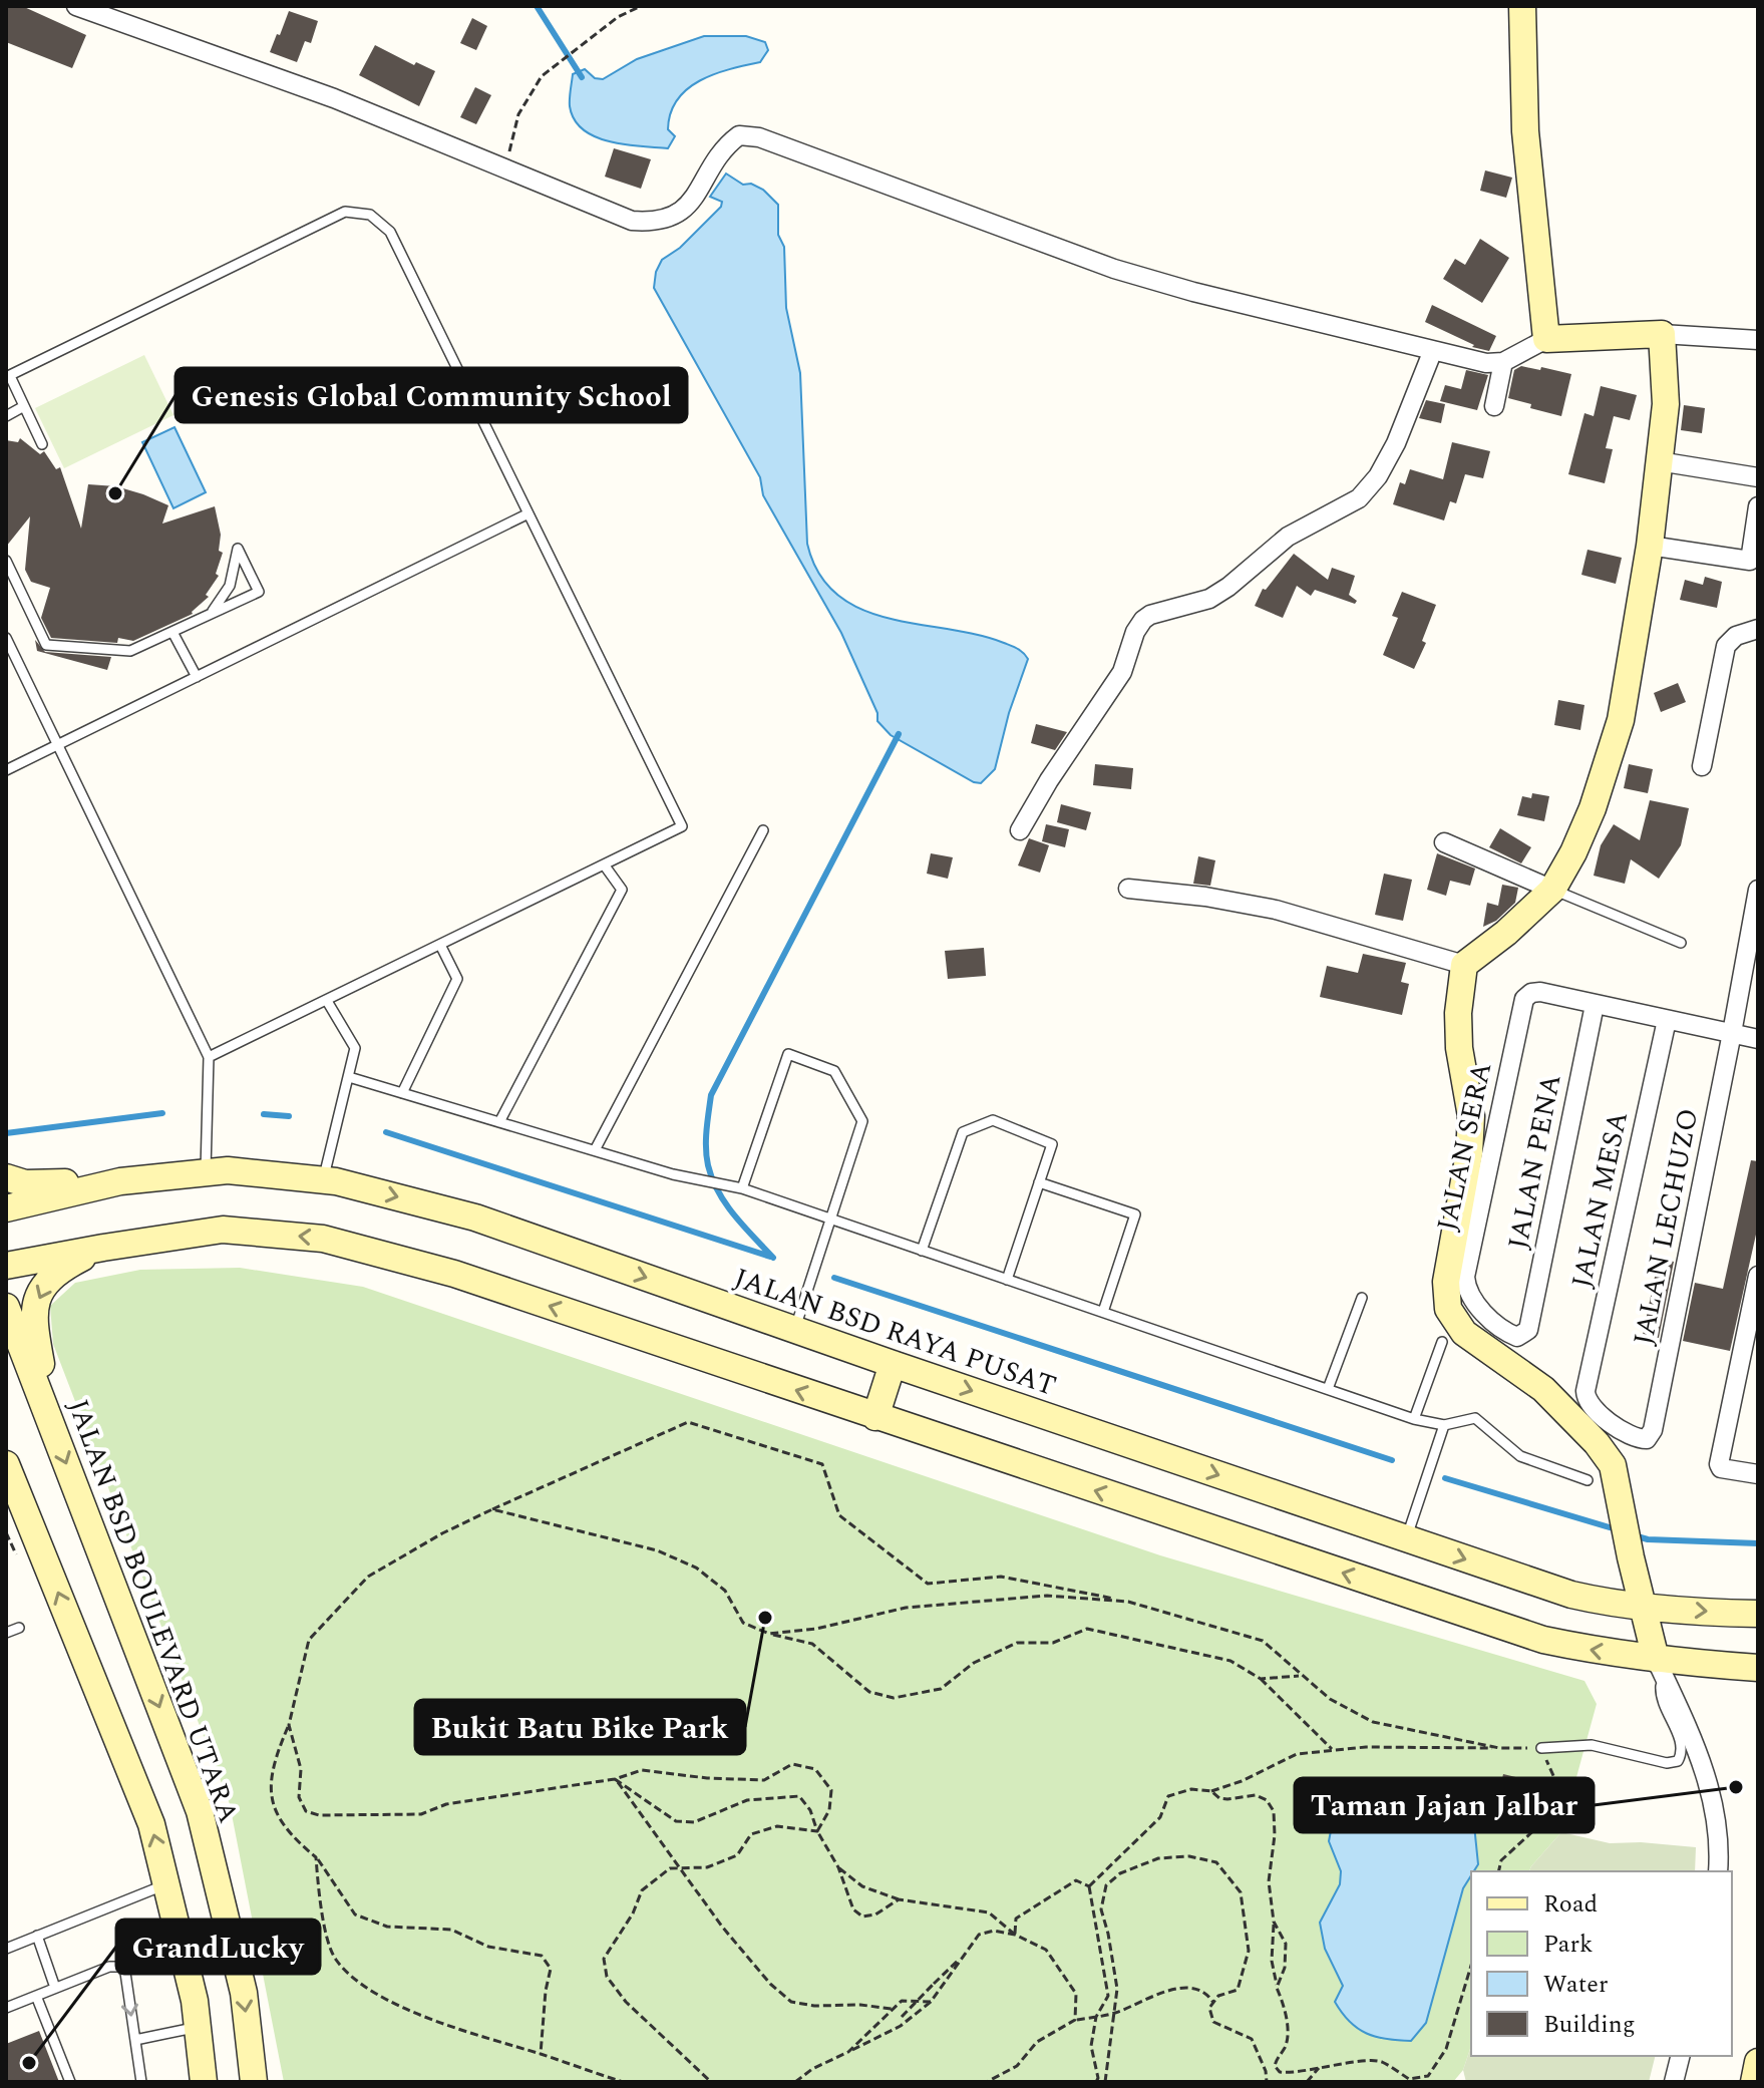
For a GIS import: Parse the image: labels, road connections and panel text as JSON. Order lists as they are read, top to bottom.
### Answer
{
  "streets": {
    "main road": ["JALAN BSD RAYA PUSAT", "JALAN BSD BOULEVARD UTARA"],
    "street": [
      "JALAN SERA",
      "JALAN PENA",
      "JALAN MESA",
      "JALAN LECHUZO"
    ]
  },
  "crossings": [
    ["JALAN SERA", "JALAN PENA"],
    ["JALAN MESA", "JALAN LECHUZO"]
  ],
  "places": [
    "Genesis Global Community School",
    "Bukit Batu Bike Park",
    "Taman Jajan Jalbar",
    "GrandLucky"
  ],
  "legend": [
    "Road",
    "Park",
    "Water",
    "Building"
  ]
}
